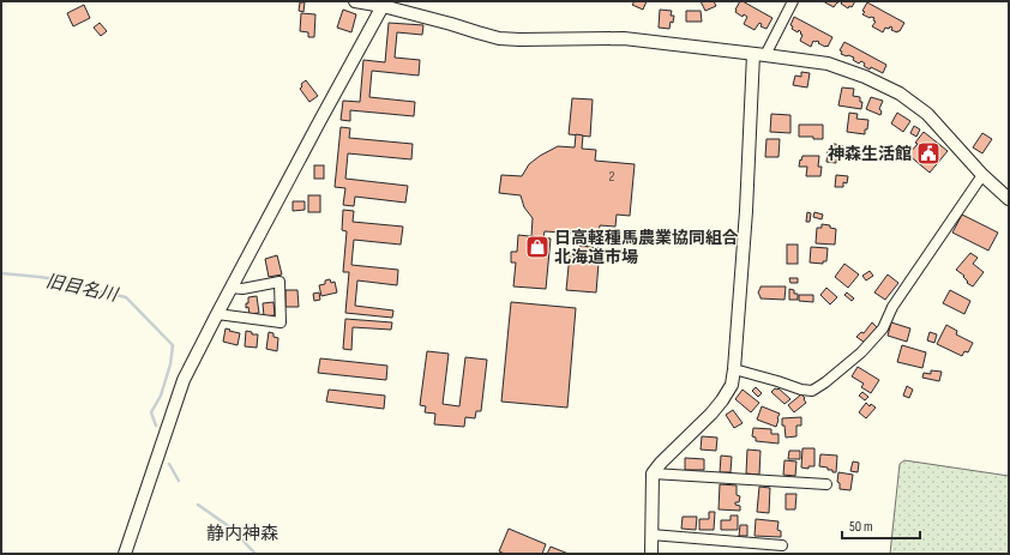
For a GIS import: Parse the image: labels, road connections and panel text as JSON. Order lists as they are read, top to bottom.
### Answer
{
  "districts": ["静内神森"],
  "water": ["旧目名川"],
  "places": {
    "public building": ["神森生活館"],
    "shop": ["日高軽種馬農業協同組合 北海道市場"]
  },
  "house_numbers": ["2"],
  "scale_bar": "50 m"
}
